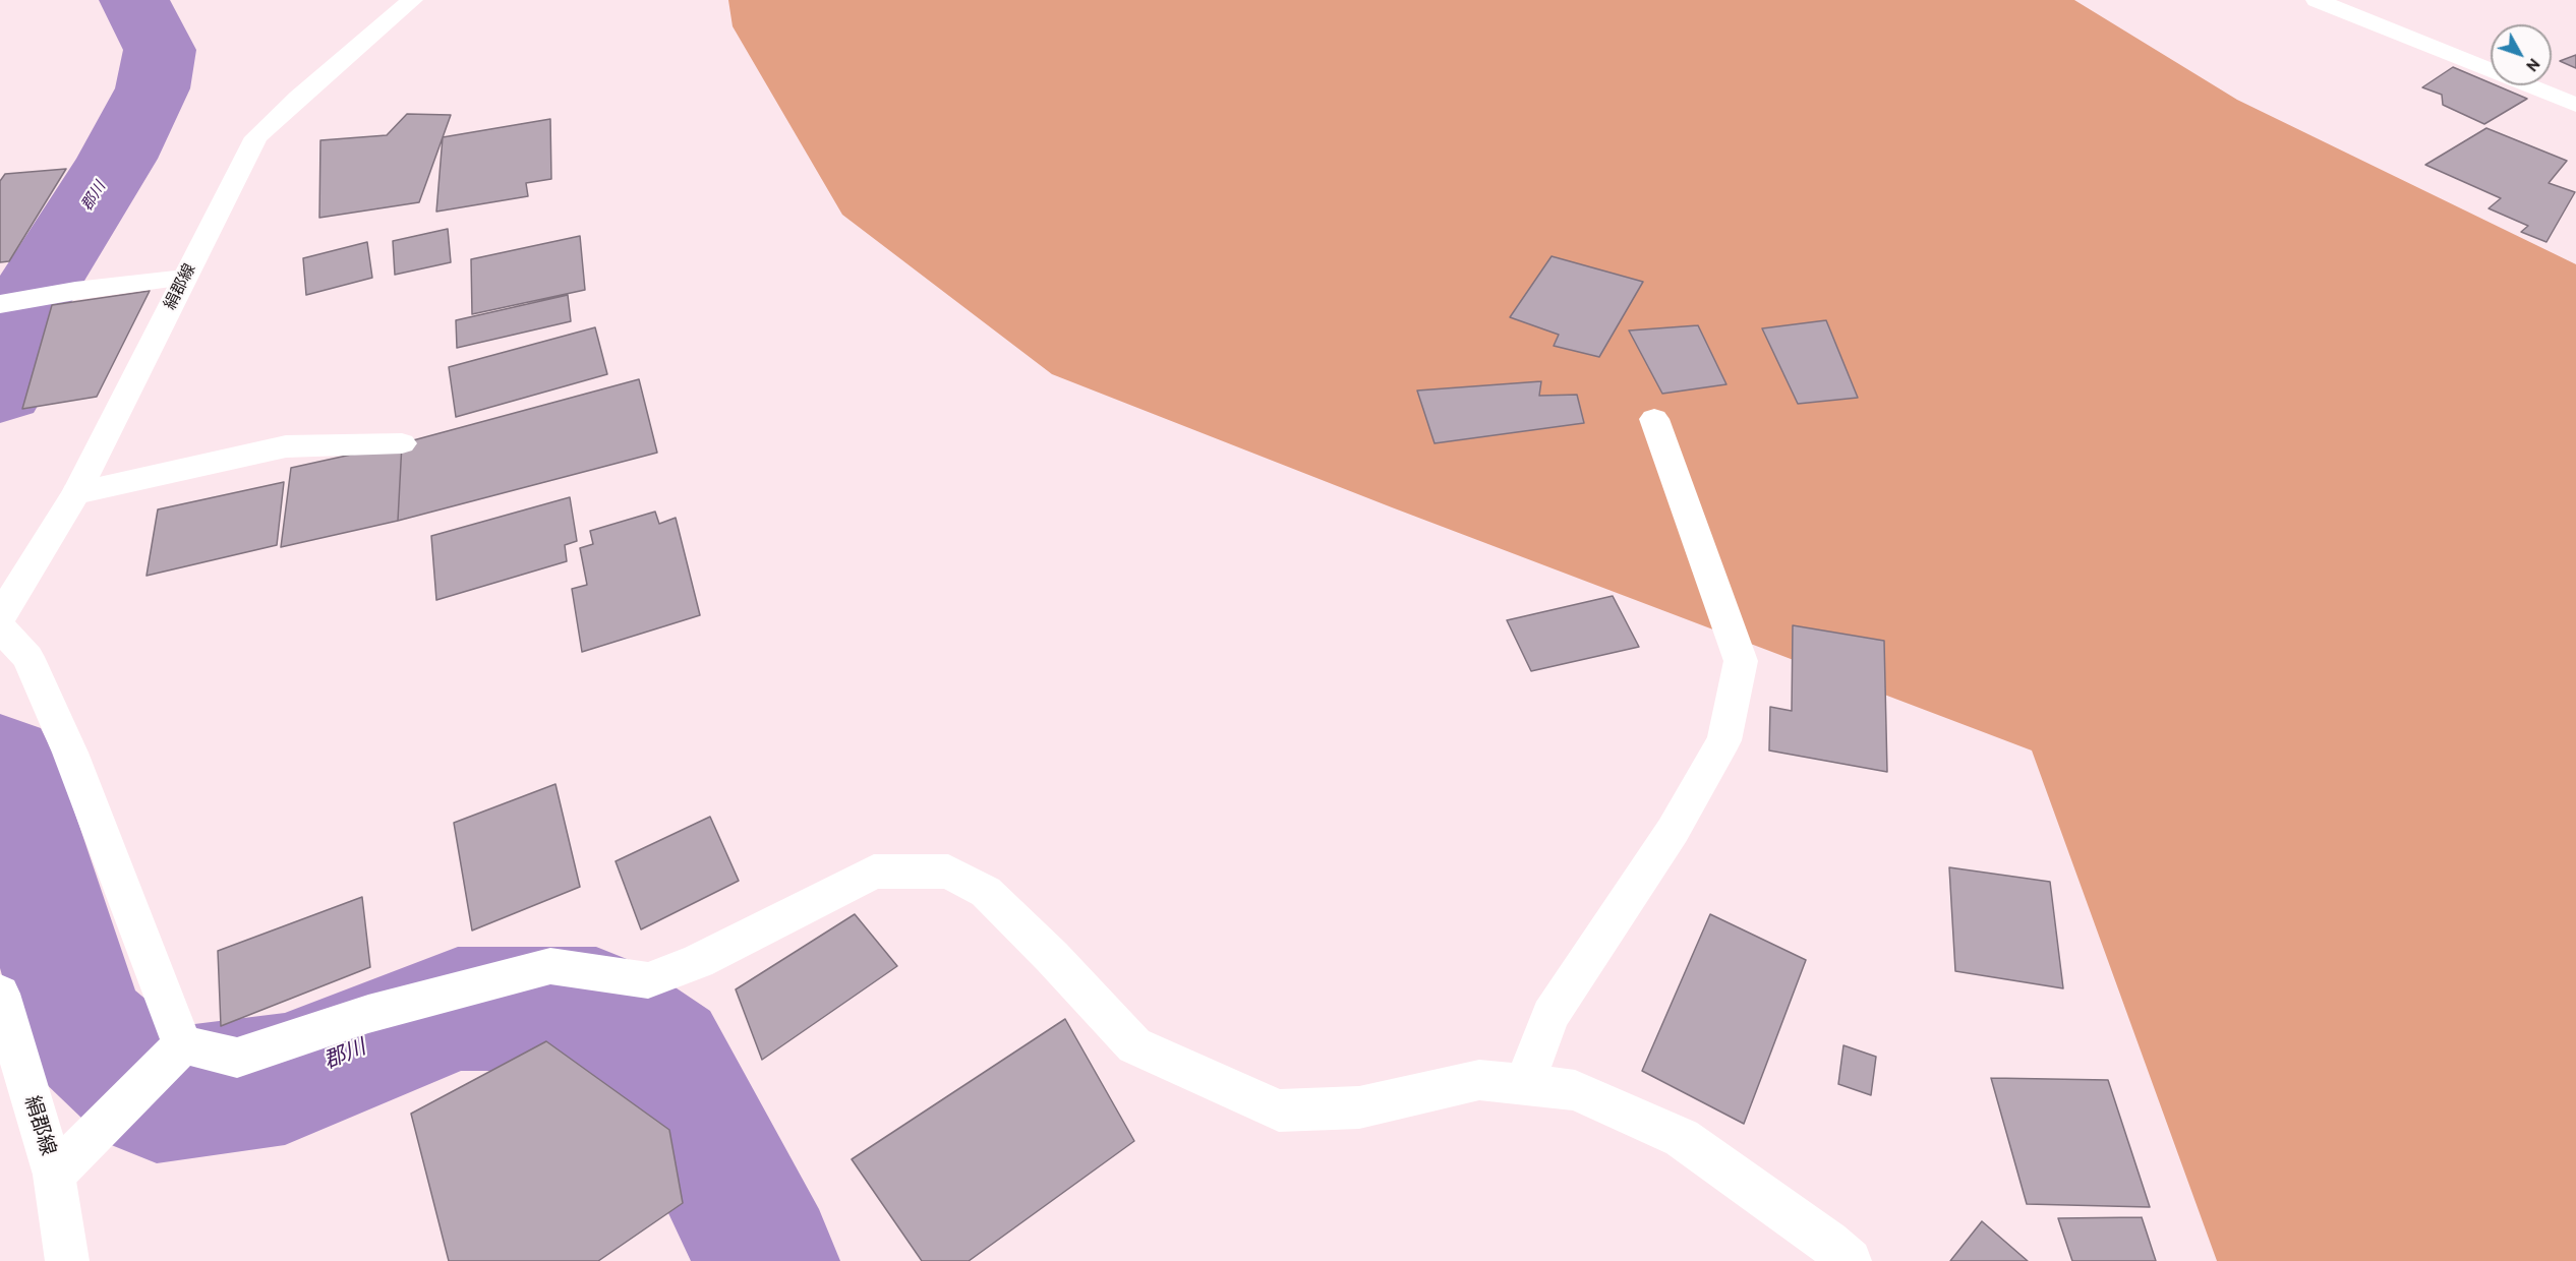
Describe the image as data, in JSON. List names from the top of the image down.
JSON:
{
  "streets": {
    "street": ["絹郡線"]
  },
  "water": ["郡川"],
  "north": "bottom right"
}
